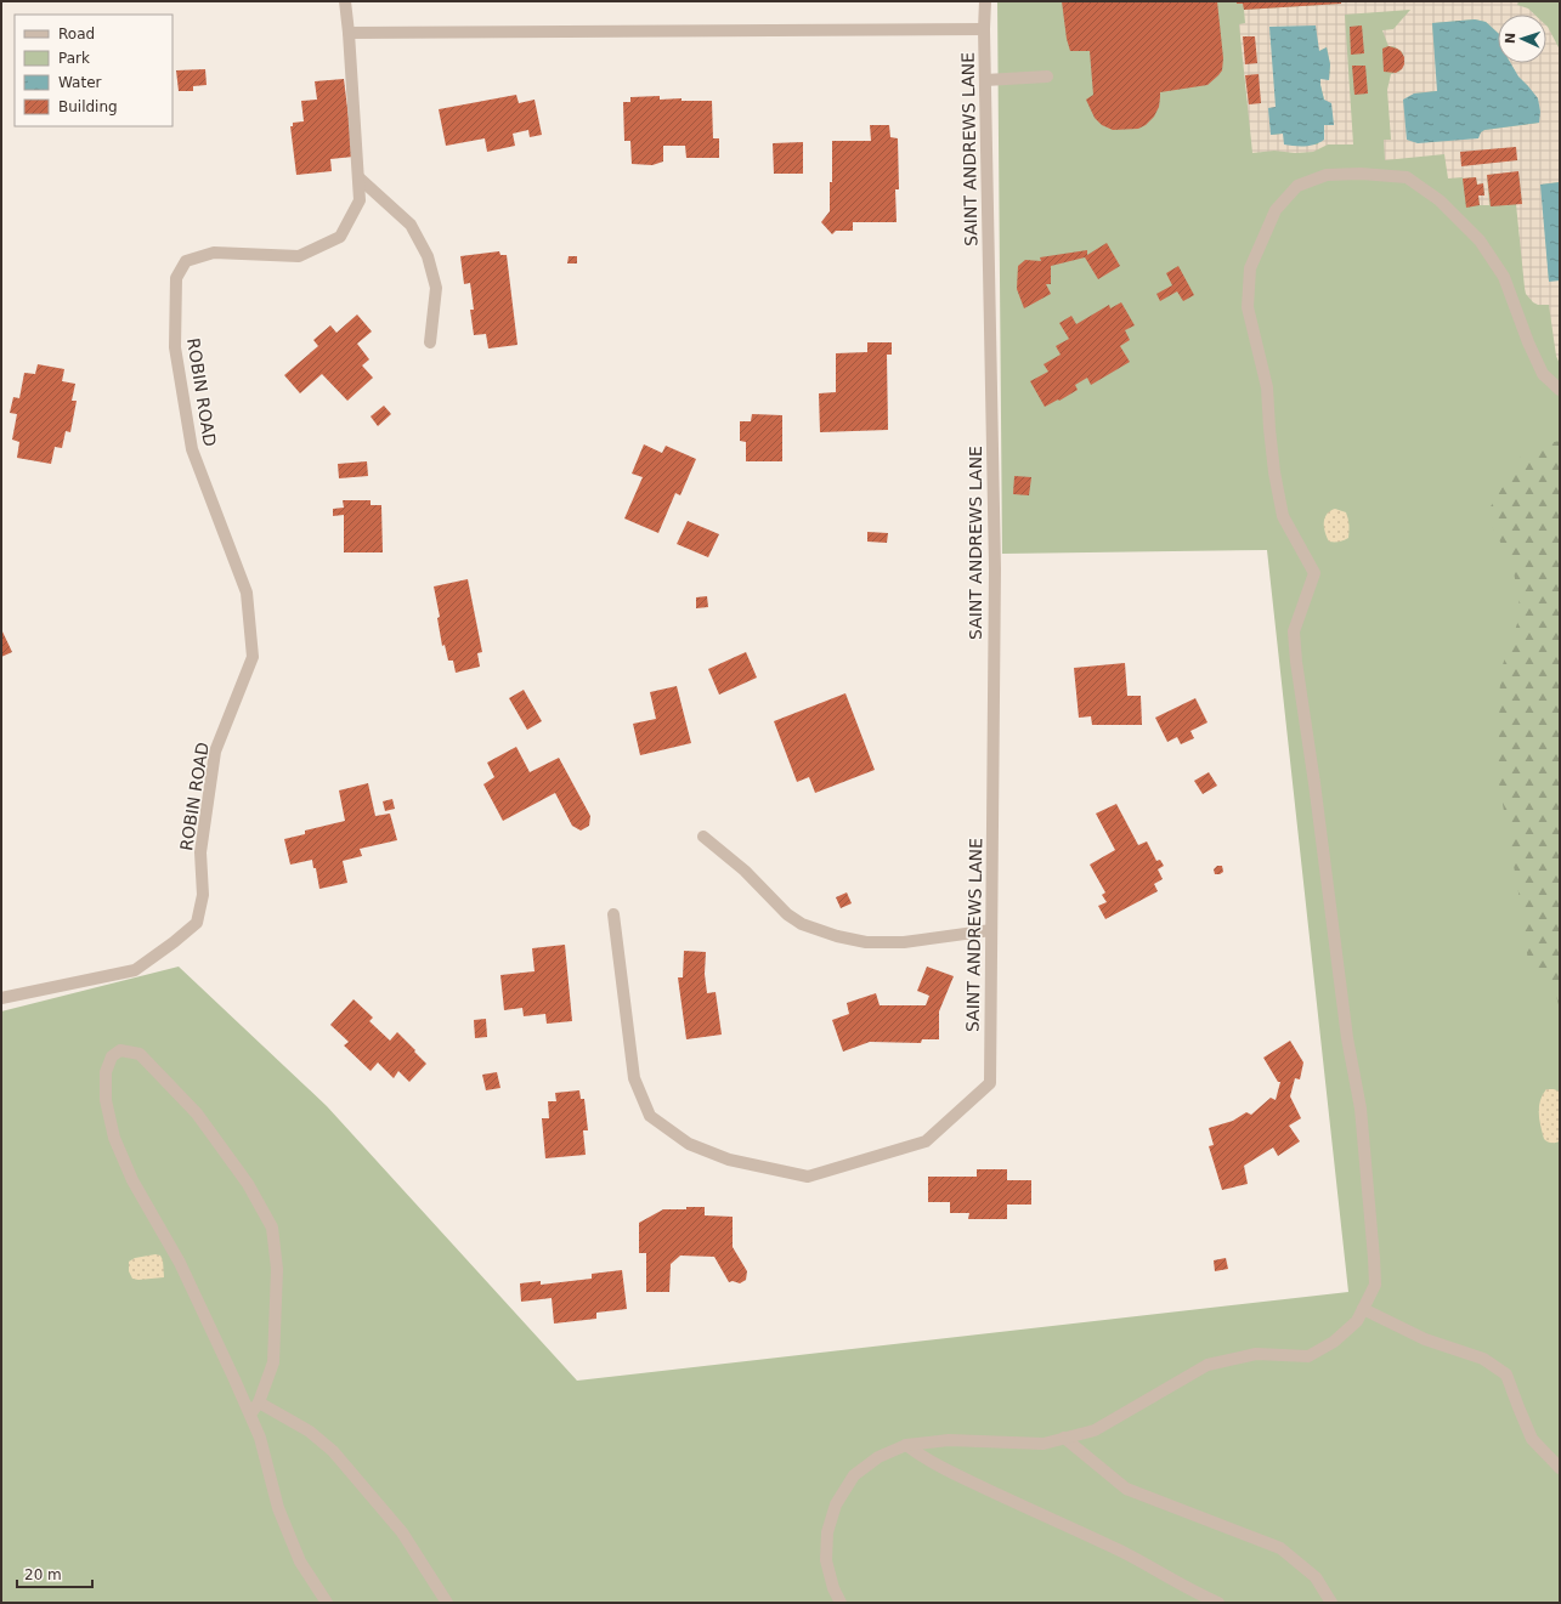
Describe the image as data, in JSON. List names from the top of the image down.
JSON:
{
  "streets": {
    "street": ["SAINT ANDREWS LANE", "ROBIN ROAD"]
  },
  "legend": [
    "Road",
    "Park",
    "Water",
    "Building"
  ],
  "scale_bar": "20 m",
  "north": "left"
}
